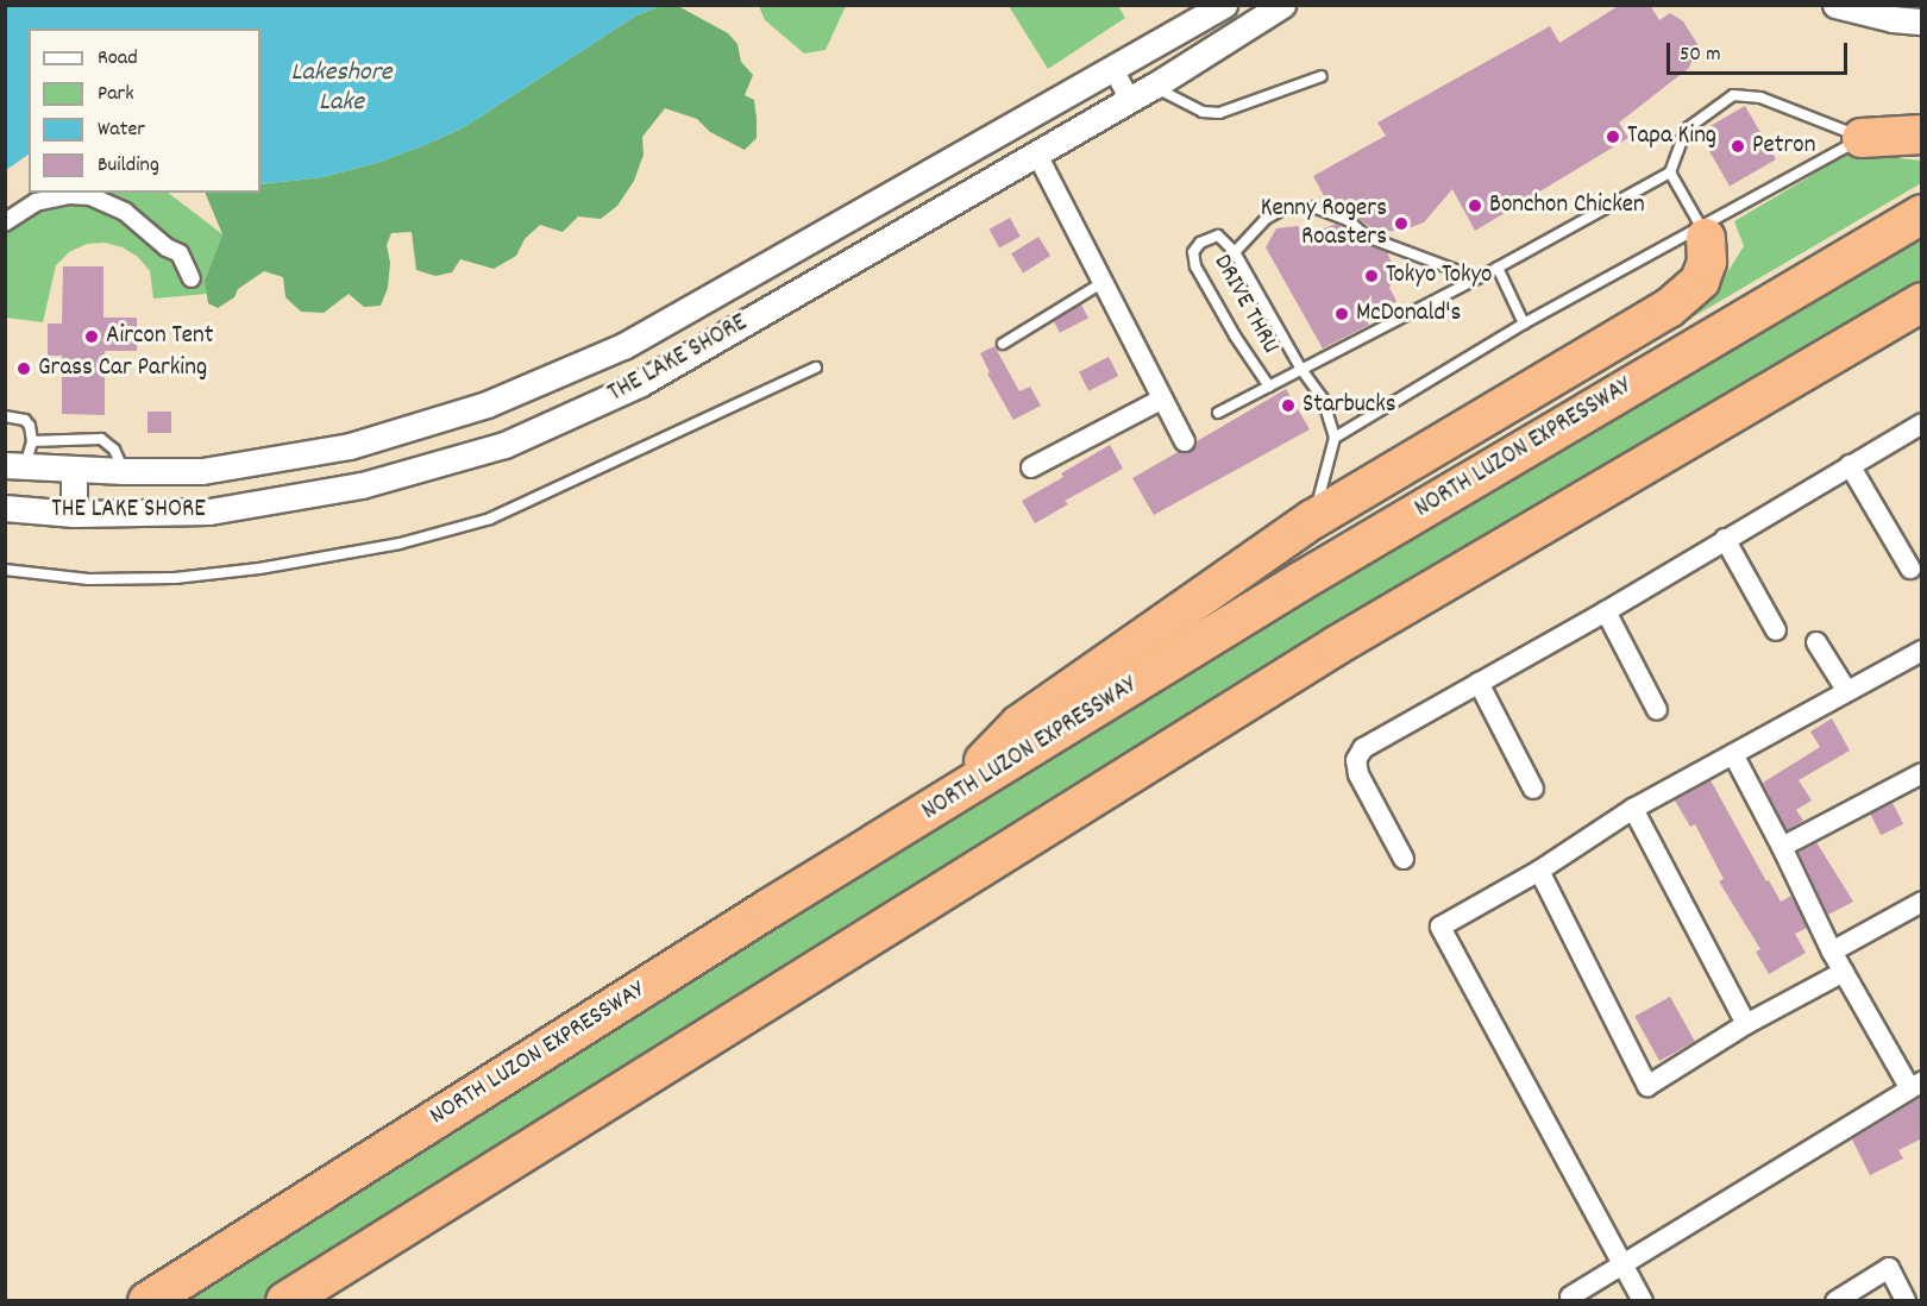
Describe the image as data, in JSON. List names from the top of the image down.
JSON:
{
  "streets": {
    "highway": ["NORTH LUZON EXPRESSWAY"],
    "street": ["THE LAKE SHORE"],
    "lane": ["DRIVE THRU"]
  },
  "water": ["Lakeshore Lake"],
  "places": [
    "Tapa King",
    "Petron",
    "Bonchon Chicken",
    "Kenny Rogers Roasters",
    "Tokyo Tokyo",
    "McDonald's",
    "Aircon Tent",
    "Grass Car Parking",
    "Starbucks"
  ],
  "legend": [
    "Road",
    "Park",
    "Water",
    "Building"
  ],
  "scale_bar": "50 m"
}
